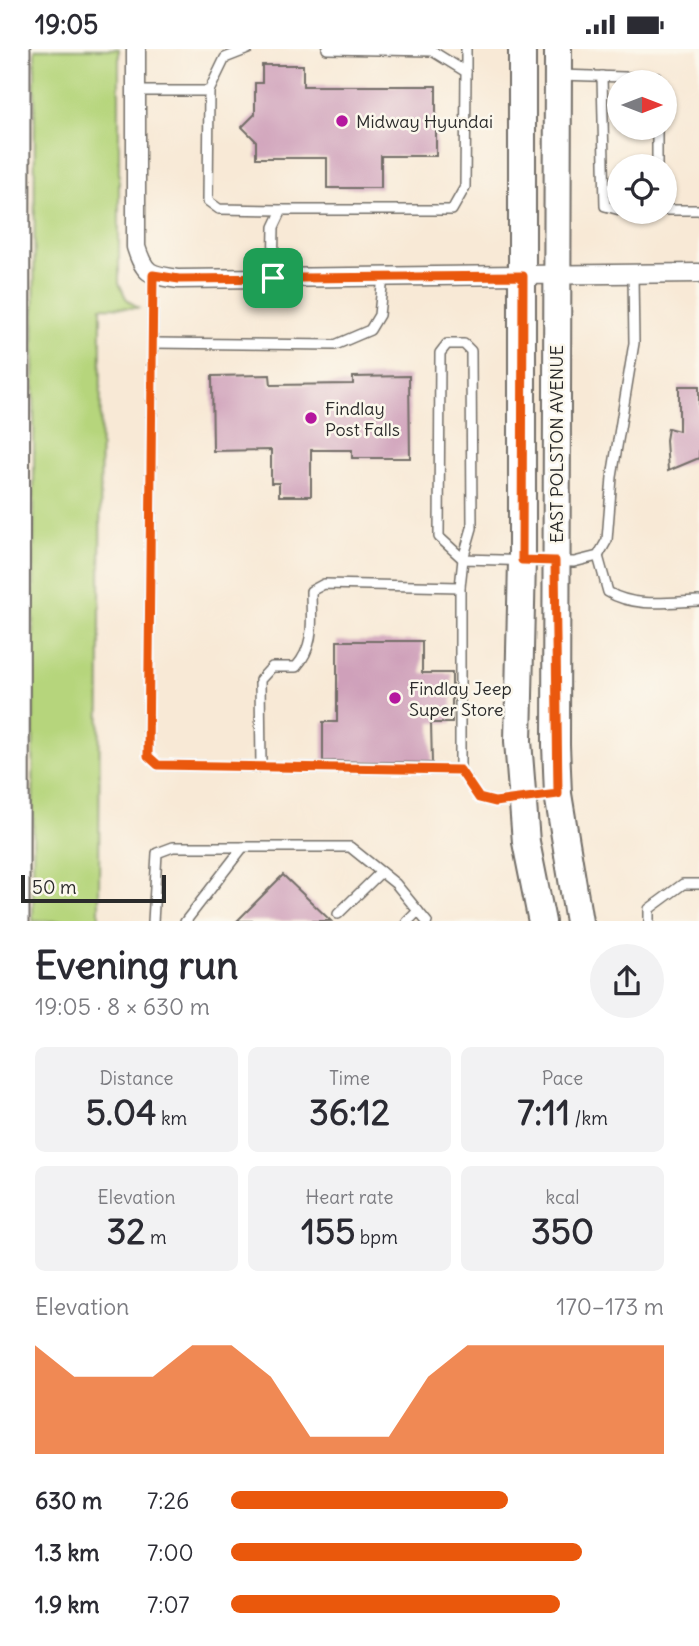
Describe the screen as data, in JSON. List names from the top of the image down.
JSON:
{
  "streets": {
    "street": ["EAST POLSTON AVENUE"]
  },
  "places": ["Midway Hyundai", "Findlay Post Falls", "Findlay Jeep Super Store"],
  "scale_bar": "50 m",
  "north": "right",
  "page": {
    "status": "19:05",
    "scale": "50 m",
    "heading": ["Evening run", "19:05 · 8 × 630 m"],
    "stats": [
      ["Distance", "5.04 km"],
      ["Time", "36:12"],
      ["Pace", "7:11 /km"],
      ["Elevation", "32 m"],
      ["Heart rate", "155 bpm"],
      ["kcal", "350"]
    ],
    "chart": ["Elevation", "170–173 m"],
    "list": [
      {
        "name": "630 m",
        "note": "7:26"
      },
      {
        "name": "1.3 km",
        "note": "7:00"
      },
      {
        "name": "1.9 km",
        "note": "7:07"
      }
    ]
  }
}
